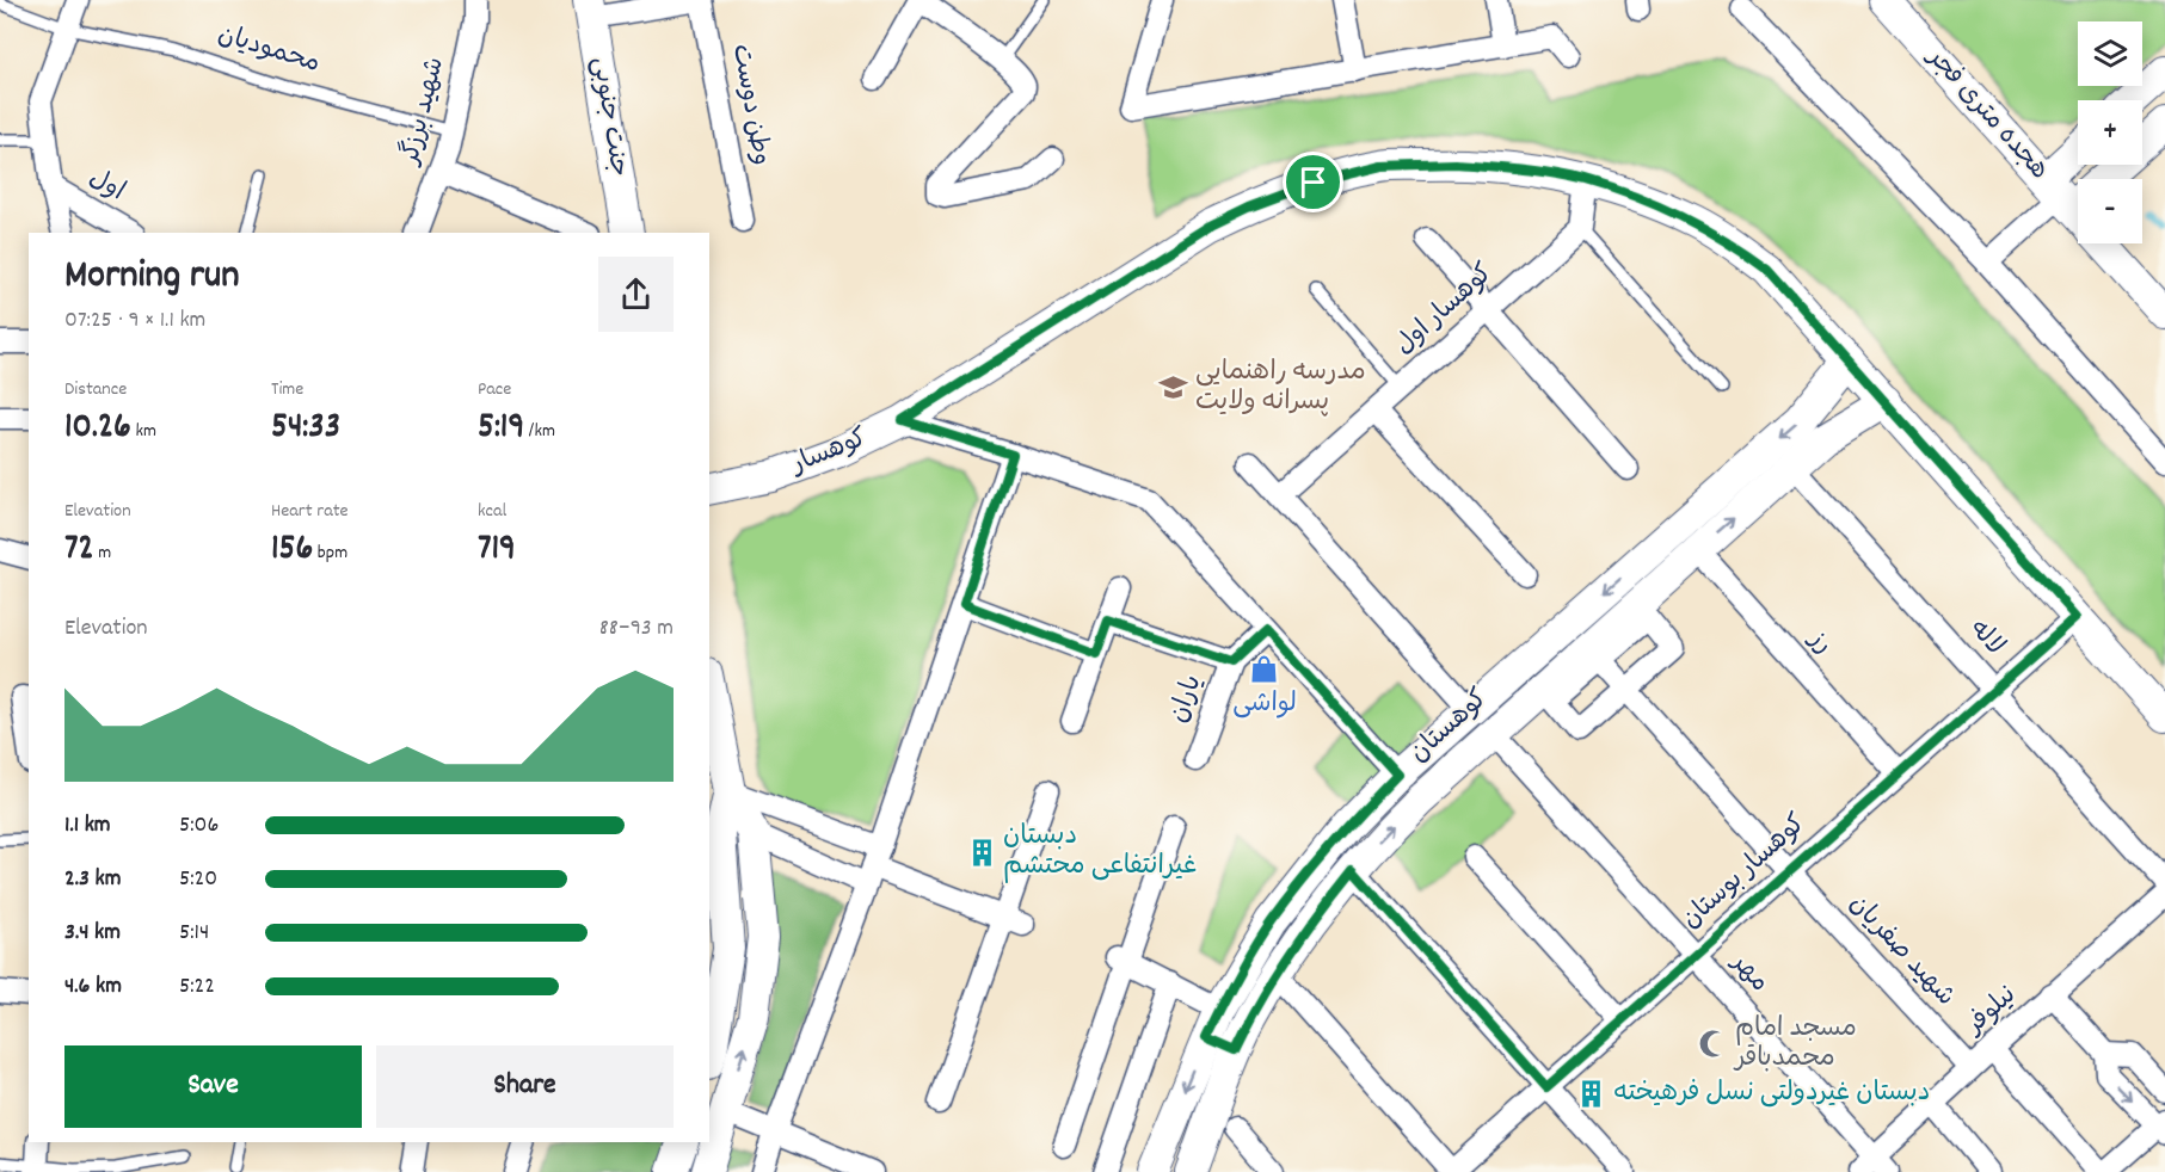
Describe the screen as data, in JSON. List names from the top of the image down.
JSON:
{
  "streets": {
    "main road": [
      "هجده متری فجر",
      "جنت جنوبی",
      "کوهسار",
      "کوهستان"
    ],
    "street": [
      "وطن دوست",
      "شهید برزگر",
      "اول",
      "کوهسار اول",
      "لاله",
      "رز",
      "یاران",
      "کوهسار بوستان",
      "شهید صفریان",
      "مهر",
      "نیلوفر"
    ],
    "lane": ["محمودیان"]
  },
  "crossings": [
    ["محمودیان", "شهید برزگر"],
    ["کوهسار", "کوهستان"],
    ["کوهسار", "کوهسار بوستان"],
    ["لاله", "کوهستان"],
    ["لاله", "کوهسار بوستان"],
    ["رز", "کوهستان"],
    ["رز", "کوهسار بوستان"],
    ["کوهستان", "شهید صفریان"],
    ["کوهستان", "مهر"],
    ["کوهسار بوستان", "شهید صفریان"],
    ["کوهسار بوستان", "مهر"],
    ["شهید صفریان", "نیلوفر"],
    ["مهر", "نیلوفر"]
  ],
  "places": {
    "school or university": ["مدرسه راهنمایی پسرانه ولایت"],
    "shop": ["لواشی"],
    "building": ["دبستان غیرانتفاعی محتشم", "دبستان غیردولتی نسل فرهیخته"],
    "mosque": ["مسجد امام محمدباقر"]
  },
  "page": {
    "map_buttons": ["+", "−"],
    "heading": ["Morning run", "07:25 · 9 × 1.1 km"],
    "stats": [
      ["Distance", "10.26 km"],
      ["Time", "54:33"],
      ["Pace", "5:19 /km"],
      ["Elevation", "72 m"],
      ["Heart rate", "156 bpm"],
      ["kcal", "719"]
    ],
    "chart": ["Elevation", "88–93 m"],
    "list": [
      {
        "name": "1.1 km",
        "note": "5:06"
      },
      {
        "name": "2.3 km",
        "note": "5:20"
      },
      {
        "name": "3.4 km",
        "note": "5:14"
      },
      {
        "name": "4.6 km",
        "note": "5:22"
      }
    ],
    "buttons": ["Save", "Share"]
  }
}
